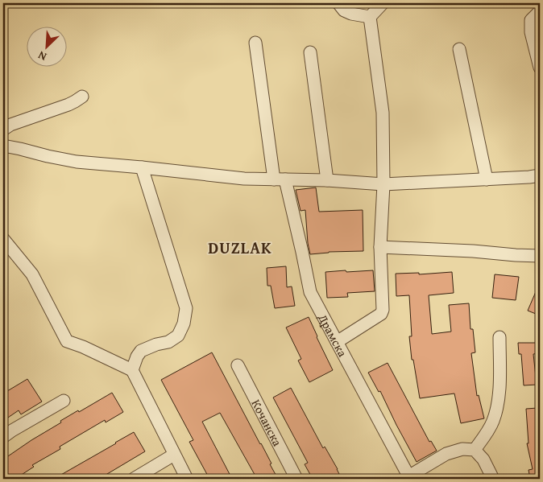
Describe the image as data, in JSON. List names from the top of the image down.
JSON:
{
  "streets": {
    "street": ["Драмска", "Кочанска"]
  },
  "districts": ["DUZLAK"],
  "north": "bottom left"
}
